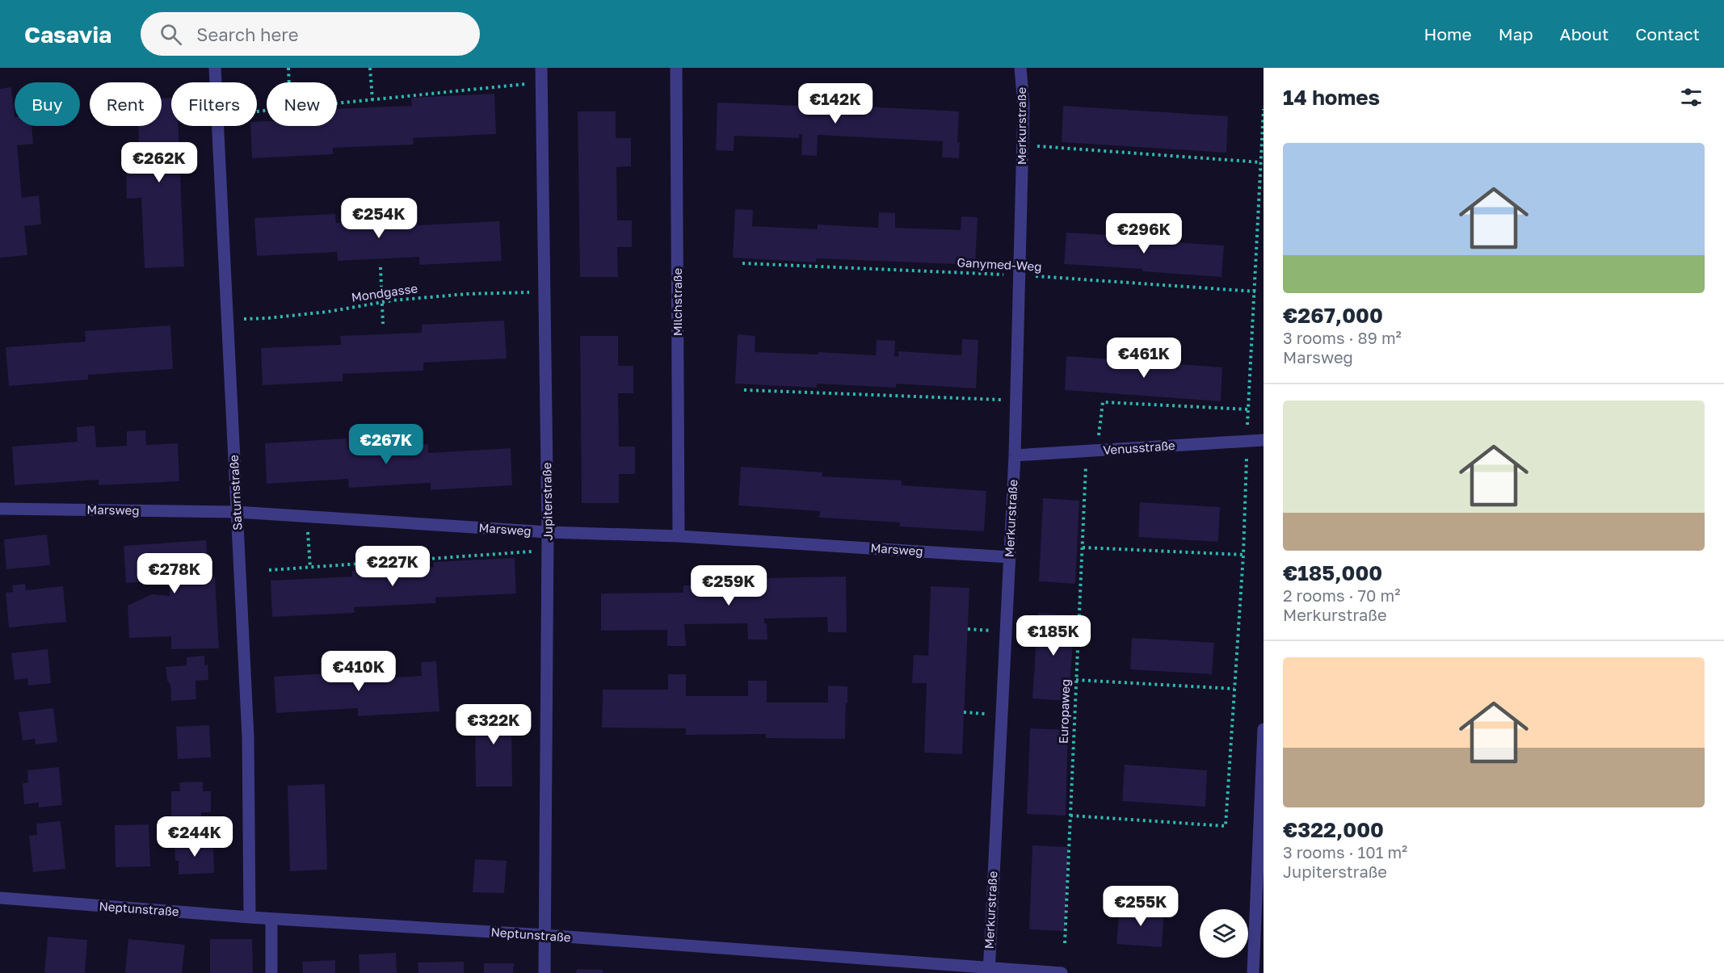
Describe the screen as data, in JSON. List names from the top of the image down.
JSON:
{
  "streets": {
    "street": [
      "Merkurstraße",
      "Milchstraße",
      "Venusstraße",
      "Saturnstraße",
      "Jupiterstraße",
      "Marsweg",
      "Neptunstraße"
    ],
    "path": ["Ganymed-Weg", "Mondgasse", "Europaweg"]
  },
  "crossings": [
    ["Merkurstraße", "Ganymed-Weg"],
    ["Merkurstraße", "Venusstraße"],
    ["Merkurstraße", "Marsweg"],
    ["Merkurstraße", "Neptunstraße"],
    ["Mondgasse", "Saturnstraße"],
    ["Mondgasse", "Jupiterstraße"],
    ["Milchstraße", "Marsweg"],
    ["Venusstraße", "Europaweg"],
    ["Saturnstraße", "Marsweg"],
    ["Saturnstraße", "Neptunstraße"],
    ["Jupiterstraße", "Marsweg"],
    ["Jupiterstraße", "Neptunstraße"]
  ],
  "page": {
    "header": "Casavia",
    "search": "Search here",
    "nav": [
      "Home",
      "Map",
      "About",
      "Contact"
    ],
    "heading": "14 homes",
    "chip": [
      "Buy",
      "Rent",
      "Filters",
      "New"
    ],
    "price": [
      "€142K",
      "€262K",
      "€254K",
      "€296K",
      "€461K",
      "€267K",
      "€227K",
      "€278K",
      "€259K",
      "€185K",
      "€410K",
      "€322K",
      "€244K",
      "€255K"
    ],
    "list": [
      {
        "name": "€267,000",
        "note": "3 rooms · 89 m² · Marsweg"
      },
      {
        "name": "€185,000",
        "note": "2 rooms · 70 m² · Merkurstraße"
      },
      {
        "name": "€322,000",
        "note": "3 rooms · 101 m² · Jupiterstraße"
      }
    ]
  }
}
